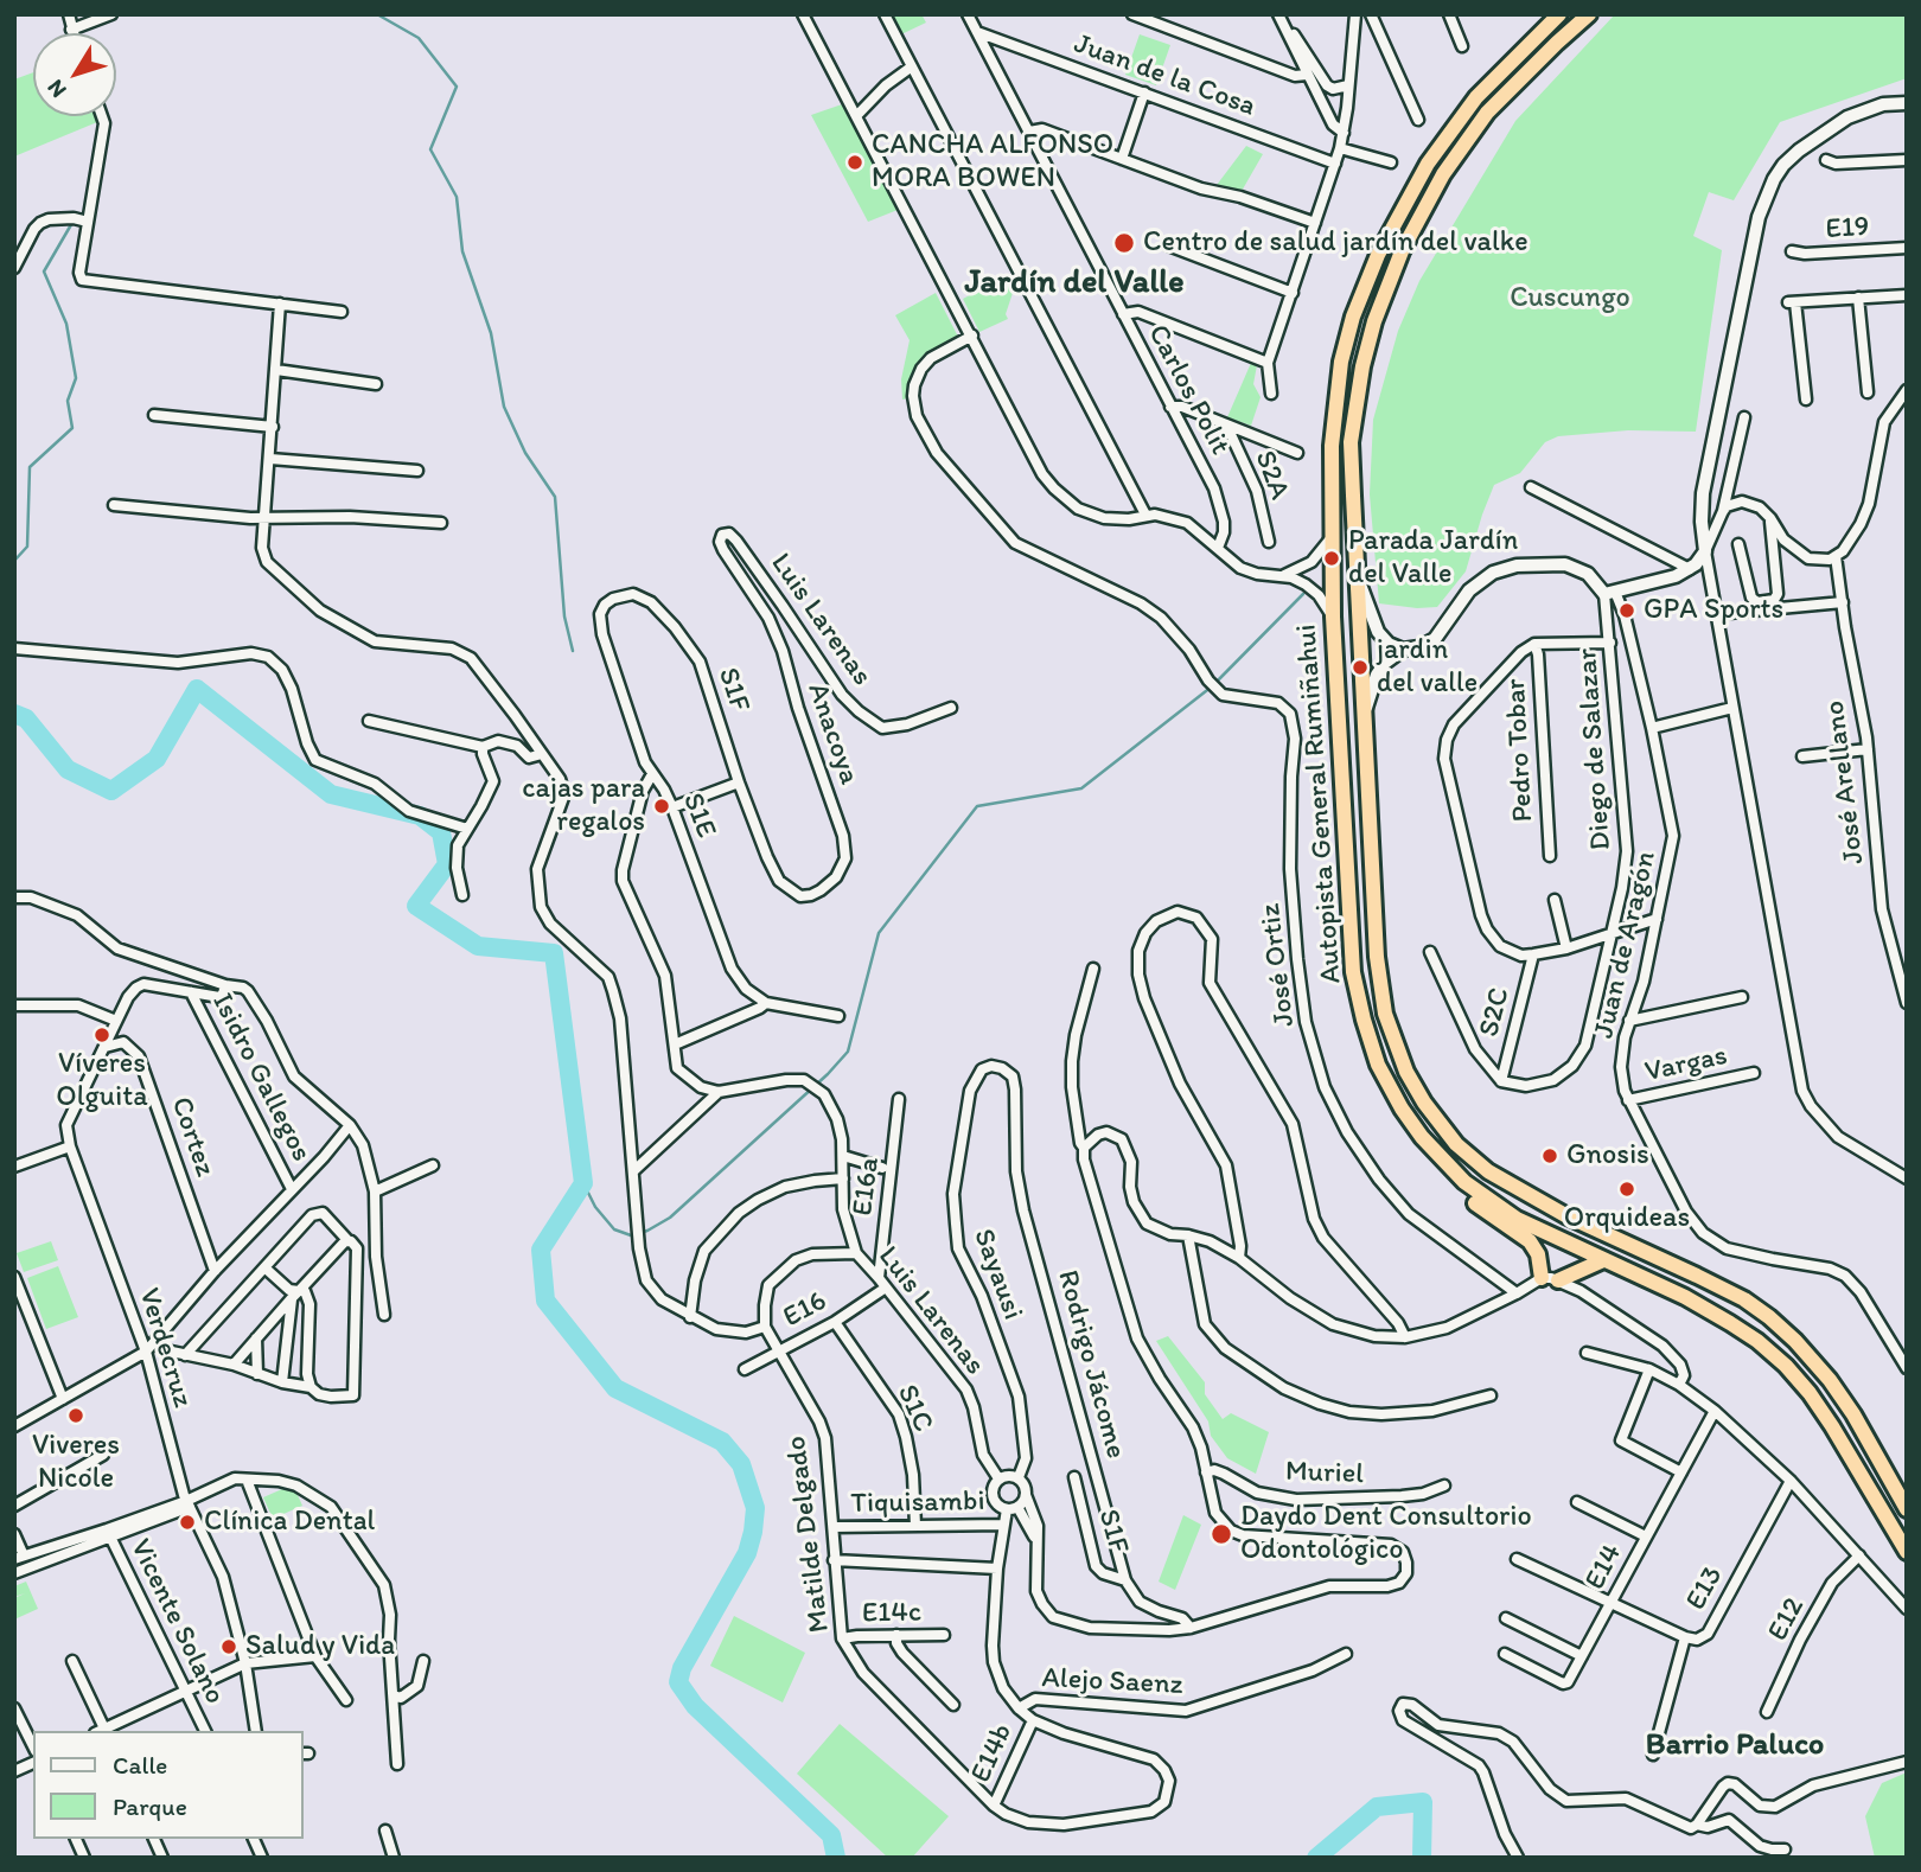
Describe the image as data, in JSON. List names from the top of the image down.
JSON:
{
  "streets": {
    "highway": ["Autopista General Rumiñahui"],
    "street": [
      "Juan de la Cosa",
      "E19",
      "Carlos Polit",
      "S2A",
      "Luis Larenas",
      "S1F",
      "Anacoya",
      "Diego de Salazar",
      "Pedro Tobar",
      "José Arellano",
      "S1E",
      "Juan de Aragón",
      "José Ortiz",
      "S2C",
      "Vargas",
      "Isidro Gallegos",
      "Cortez",
      "E16a",
      "Sayausi",
      "E16",
      "Verdecruz",
      "Rodrigo Jácome",
      "S1C",
      "Muriel",
      "Tiquisambi",
      "Matilde Delgado",
      "E14",
      "E13",
      "E14c",
      "E12",
      "Vicente Solano",
      "Alejo Saenz",
      "E14b"
    ]
  },
  "crossings": [
    ["Juan de la Cosa", "Carlos Polit"],
    ["Luis Larenas", "Anacoya"],
    ["Luis Larenas", "E16a"],
    ["Luis Larenas", "Sayausi"],
    ["Luis Larenas", "E16"],
    ["S1F", "Anacoya"],
    ["S1F", "S1E"],
    ["S1F", "Rodrigo Jácome"],
    ["Diego de Salazar", "Juan de Aragón"],
    ["Diego de Salazar", "S2C"],
    ["Juan de Aragón", "Vargas"],
    ["Sayausi", "Rodrigo Jácome"],
    ["E16", "S1C"],
    ["E16", "Matilde Delgado"],
    ["S1C", "Tiquisambi"],
    ["Tiquisambi", "Matilde Delgado"],
    ["Matilde Delgado", "E14c"],
    ["Matilde Delgado", "Alejo Saenz"],
    ["Matilde Delgado", "E14b"]
  ],
  "districts": ["Jardín del Valle", "Barrio Paluco"],
  "parks": ["Cuscungo"],
  "places": [
    "CANCHA ALFONSO MORA BOWEN",
    "Centro de salud jardín del valke",
    "Parada Jardín del Valle",
    "GPA Sports",
    "jardin del valle",
    "cajas para regalos",
    "Víveres Olguita",
    "Gnosis",
    "Orquideas",
    "Viveres Nicole",
    "Clínica Dental",
    "Daydo Dent Consultorio Odontológico",
    "Salud y Vida"
  ],
  "legend": ["Calle", "Parque"],
  "north": "bottom left"
}
